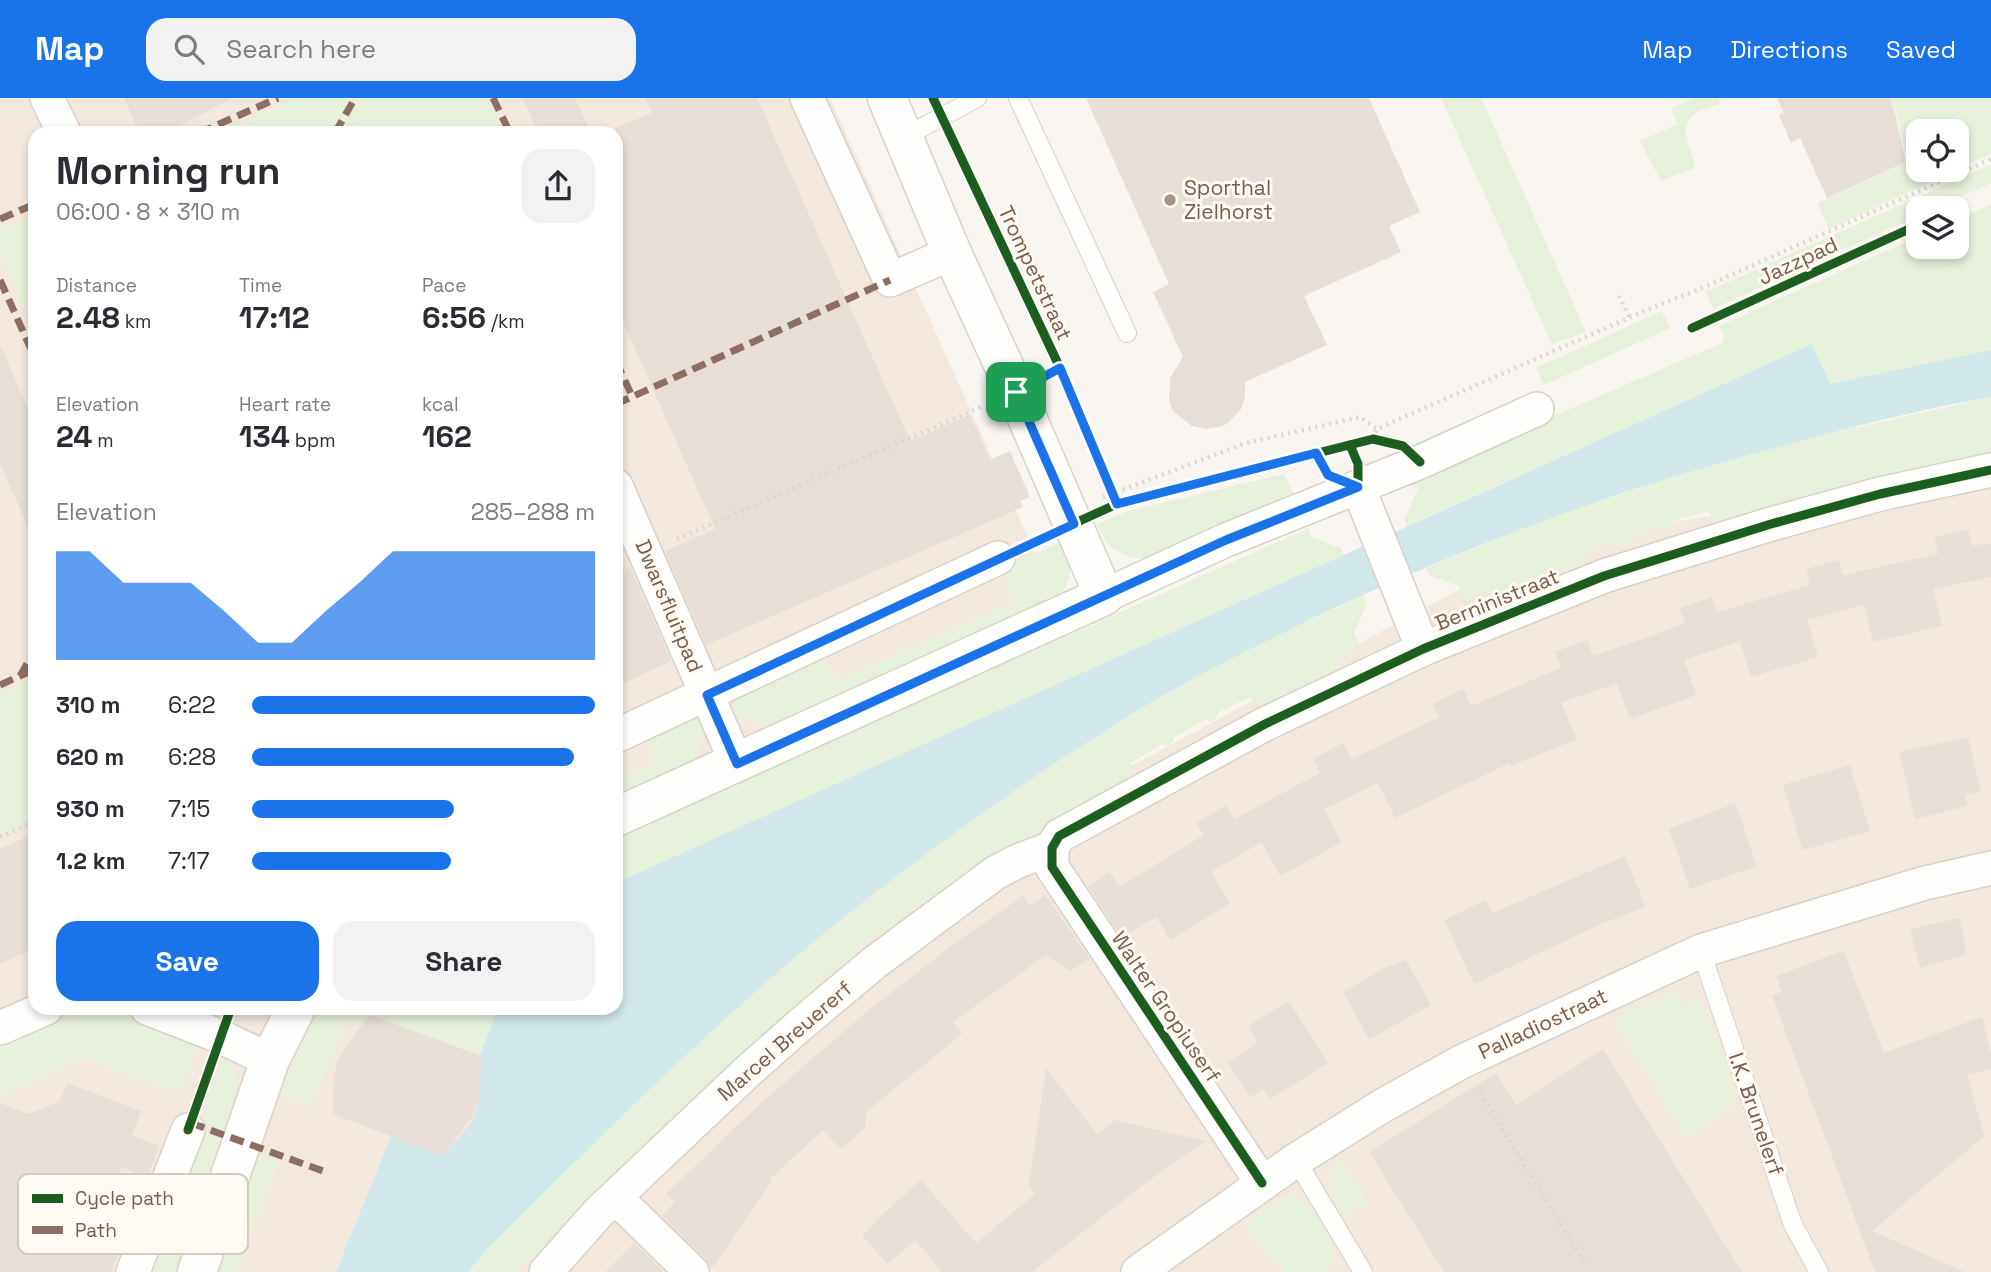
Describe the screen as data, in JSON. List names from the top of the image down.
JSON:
{
  "streets": {
    "street": [
      "Berninistraat",
      "Dwarsfluitpad",
      "Walter Gropiuserf",
      "Palladiostraat",
      "Marcel Breuererf"
    ],
    "lane": ["I.K. Brunelerf"],
    "cycle path": ["Jazzpad", "Trompetstraat"]
  },
  "crossings": [
    ["Berninistraat", "Walter Gropiuserf"],
    ["Berninistraat", "Marcel Breuererf"],
    ["Walter Gropiuserf", "Palladiostraat"],
    ["Walter Gropiuserf", "Marcel Breuererf"],
    ["Palladiostraat", "I.K. Brunelerf"]
  ],
  "places": ["Sporthal Zielhorst"],
  "legend": ["Cycle path", "Path"],
  "page": {
    "header": "Map",
    "search": "Search here",
    "nav": ["Map", "Directions", "Saved"],
    "heading": ["Morning run", "06:00 · 8 × 310 m"],
    "stats": [
      ["Distance", "2.48 km"],
      ["Time", "17:12"],
      ["Pace", "6:56 /km"],
      ["Elevation", "24 m"],
      ["Heart rate", "134 bpm"],
      ["kcal", "162"]
    ],
    "chart": ["Elevation", "285–288 m"],
    "list": [
      {
        "name": "310 m",
        "note": "6:22"
      },
      {
        "name": "620 m",
        "note": "6:28"
      },
      {
        "name": "930 m",
        "note": "7:15"
      },
      {
        "name": "1.2 km",
        "note": "7:17"
      }
    ],
    "buttons": ["Save", "Share"]
  }
}
